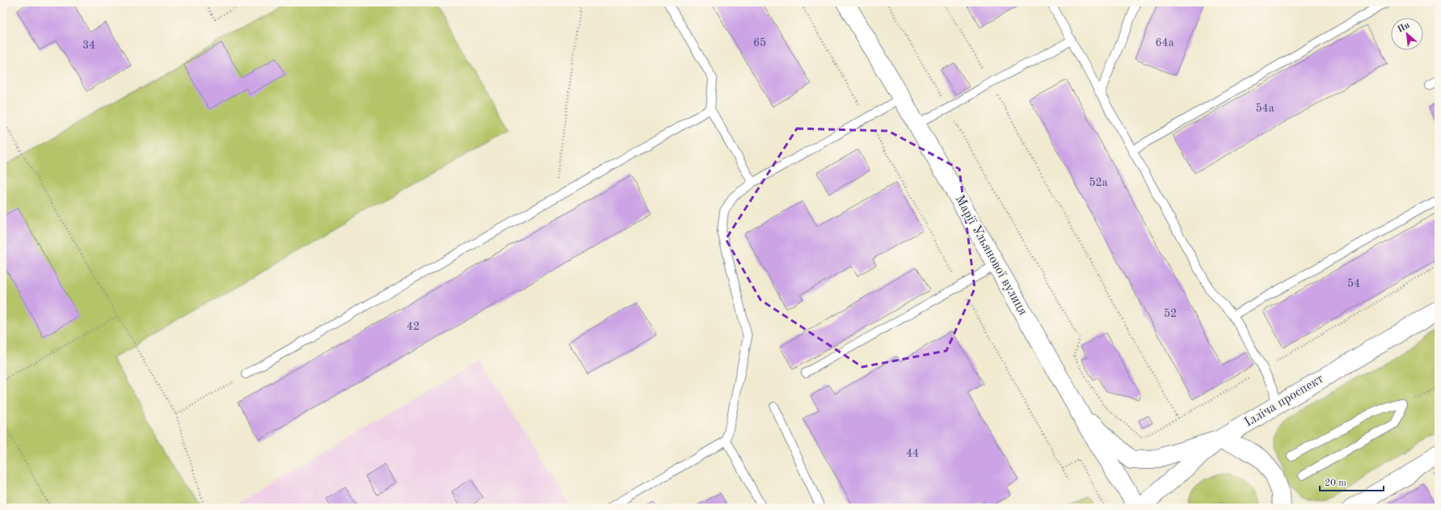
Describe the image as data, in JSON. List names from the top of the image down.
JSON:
{
  "streets": {
    "street": ["Марії Ульянової вулиця", "Ілліча проспект"]
  },
  "crossings": [
    ["Марії Ульянової вулиця", "Ілліча проспект"]
  ],
  "house_numbers": [
    "65",
    "64а",
    "34",
    "54а",
    "52а",
    "54",
    "52",
    "42",
    "44"
  ],
  "scale_bar": "20 m",
  "north": "top left"
}
